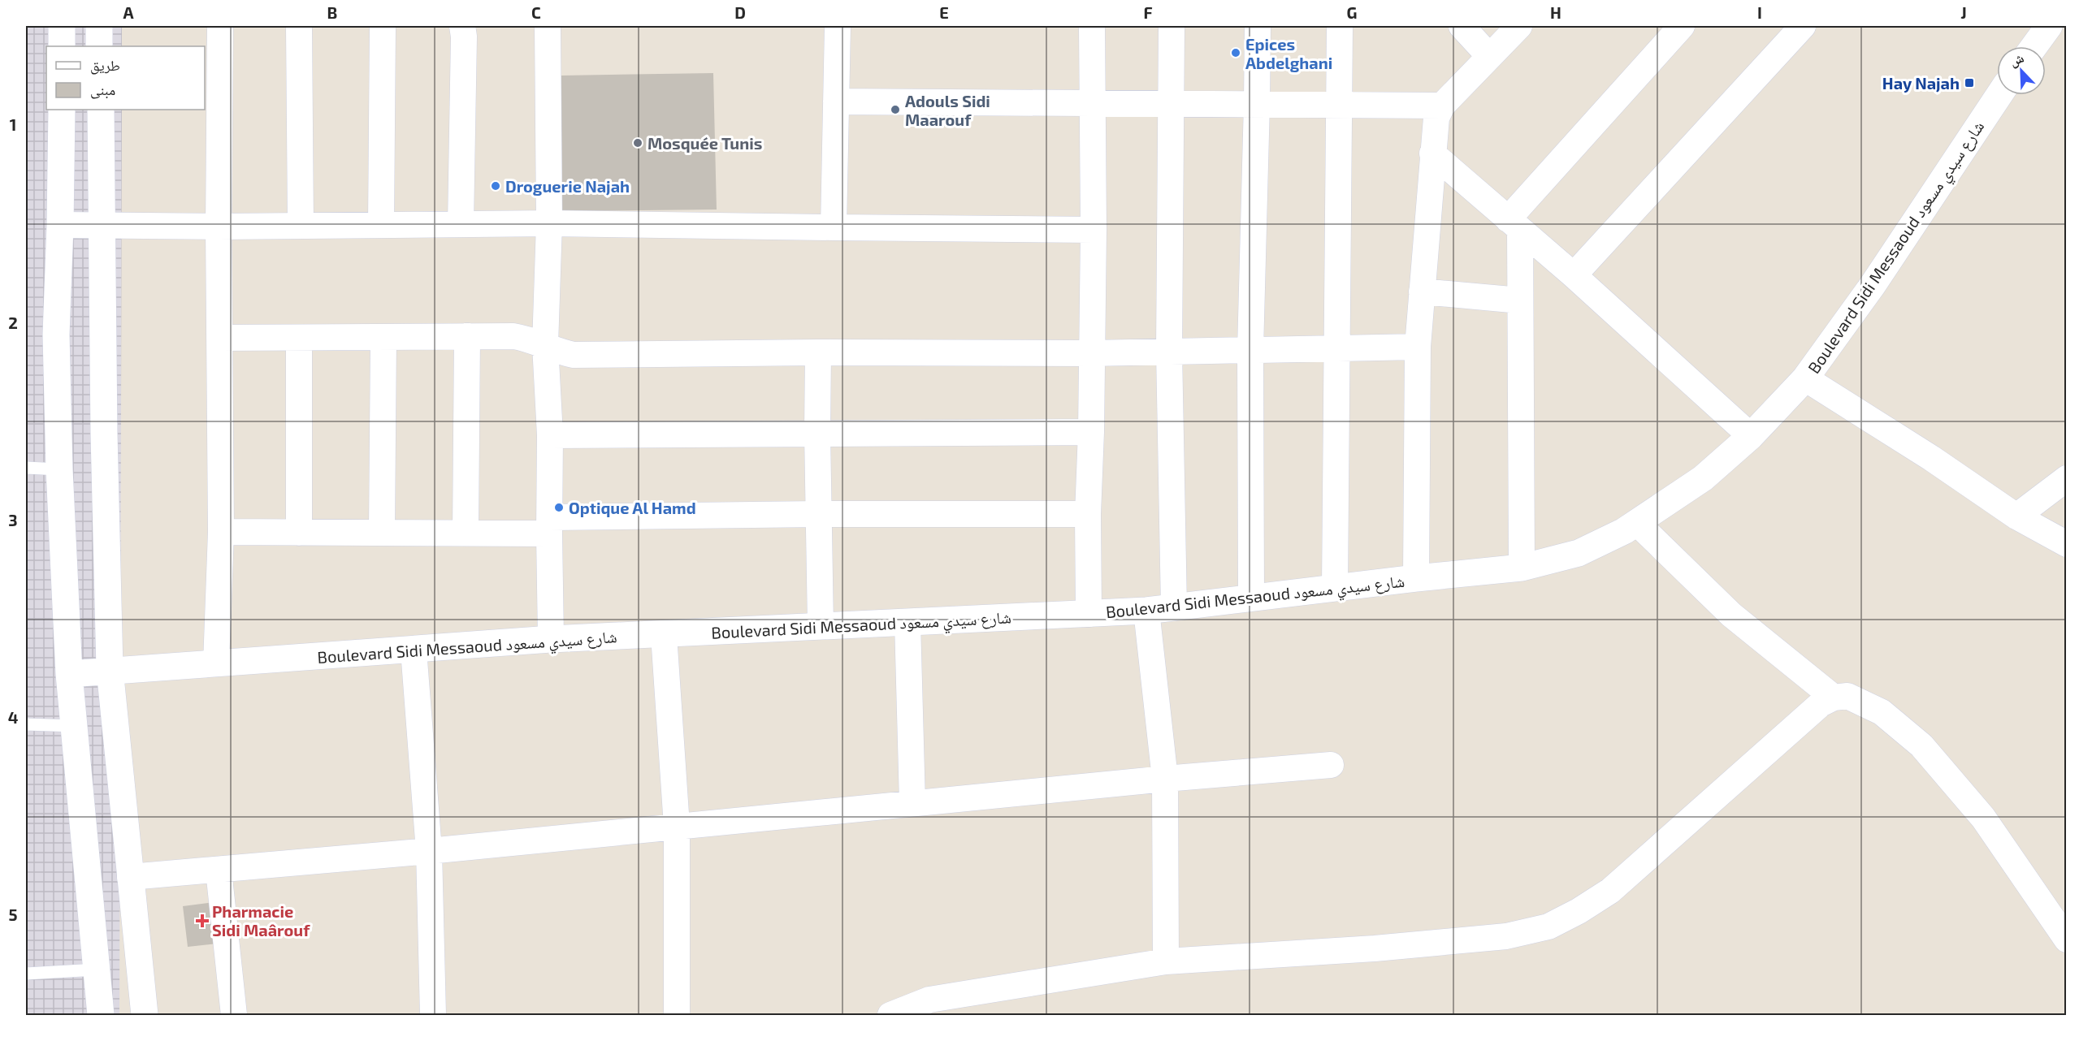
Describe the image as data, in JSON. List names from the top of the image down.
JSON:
{
  "streets": {
    "street": ["Boulevard Sidi Messaoud شارع سيدي مسعود"]
  },
  "places": {
    "other": [
      "Epices Abdelghani",
      "Adouls Sidi Maarouf",
      "Mosquée Tunis",
      "Droguerie Najah",
      "Optique Al Hamd"
    ],
    "transit": ["Hay Najah"],
    "health": ["Pharmacie Sidi Maârouf"]
  },
  "legend": ["طريق", "مبنى"],
  "north": "top left",
  "grid": {
    "columns": [
      "A",
      "B",
      "C",
      "D",
      "E",
      "F",
      "G",
      "H",
      "I",
      "J"
    ],
    "rows": [
      "1",
      "2",
      "3",
      "4",
      "5"
    ]
  }
}
